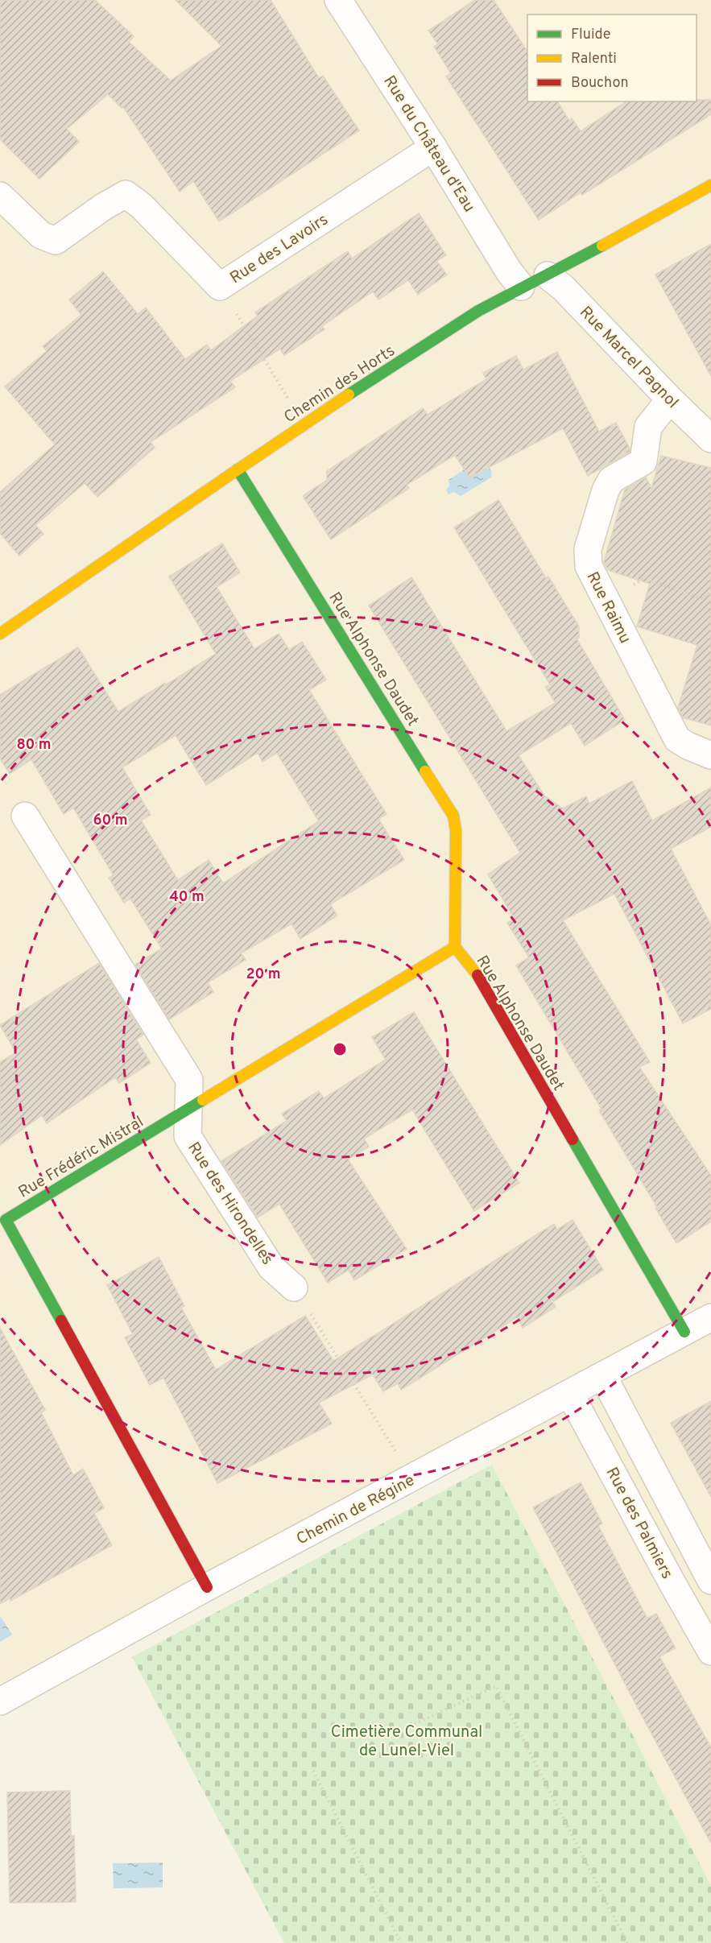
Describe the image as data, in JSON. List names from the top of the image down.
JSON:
{
  "streets": {
    "street": [
      "Rue du Château d'Eau",
      "Rue des Lavoirs",
      "Rue Marcel Pagnol",
      "Chemin des Horts",
      "Rue Raimu",
      "Rue Alphonse Daudet",
      "Rue Frédéric Mistral",
      "Rue des Hirondelles",
      "Chemin de Régine",
      "Rue des Palmiers"
    ]
  },
  "crossings": [
    ["Rue du Château d'Eau", "Rue des Lavoirs"],
    ["Rue du Château d'Eau", "Chemin des Horts"],
    ["Rue Marcel Pagnol", "Chemin des Horts"],
    ["Rue Marcel Pagnol", "Rue Raimu"],
    ["Chemin des Horts", "Rue Alphonse Daudet"],
    ["Rue Alphonse Daudet", "Rue Frédéric Mistral"],
    ["Rue Alphonse Daudet", "Chemin de Régine"],
    ["Rue Frédéric Mistral", "Rue des Hirondelles"],
    ["Rue Frédéric Mistral", "Chemin de Régine"],
    ["Chemin de Régine", "Rue des Palmiers"]
  ],
  "parks": ["Cimetière Communal de Lunel-Viel"],
  "legend": ["Fluide", "Ralenti", "Bouchon"],
  "rings": [
    "80 m",
    "60 m",
    "40 m",
    "20 m"
  ]
}
